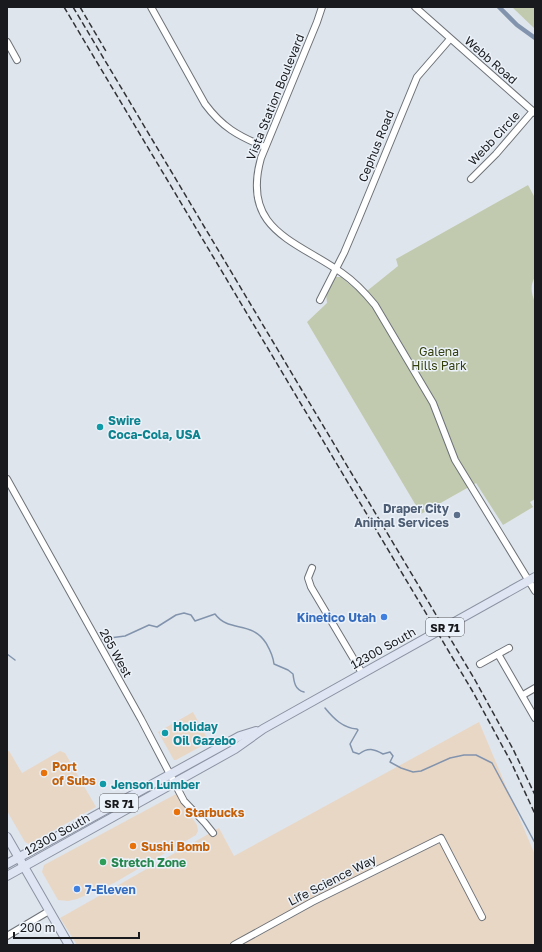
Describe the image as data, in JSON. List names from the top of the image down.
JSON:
{
  "streets": {
    "main road": ["SR 71", "12300 South"],
    "street": [
      "Webb Road",
      "Vista Station Boulevard",
      "Webb Circle",
      "Cephus Road",
      "265 West",
      "Life Science Way"
    ]
  },
  "crossings": [
    ["Webb Road", "Webb Circle"],
    ["Webb Road", "Cephus Road"],
    ["Vista Station Boulevard", "Cephus Road"],
    ["Vista Station Boulevard", "12300 South"],
    ["12300 South", "265 West"]
  ],
  "parks": ["Galena Hills Park"],
  "places": [
    "Swire Coca-Cola, USA",
    "Draper City Animal Services",
    "Kinetico Utah",
    "Holiday Oil Gazebo",
    "Port of Subs",
    "Jenson Lumber",
    "Starbucks",
    "Sushi Bomb",
    "Stretch Zone",
    "7-Eleven"
  ],
  "scale_bar": "200 m"
}
